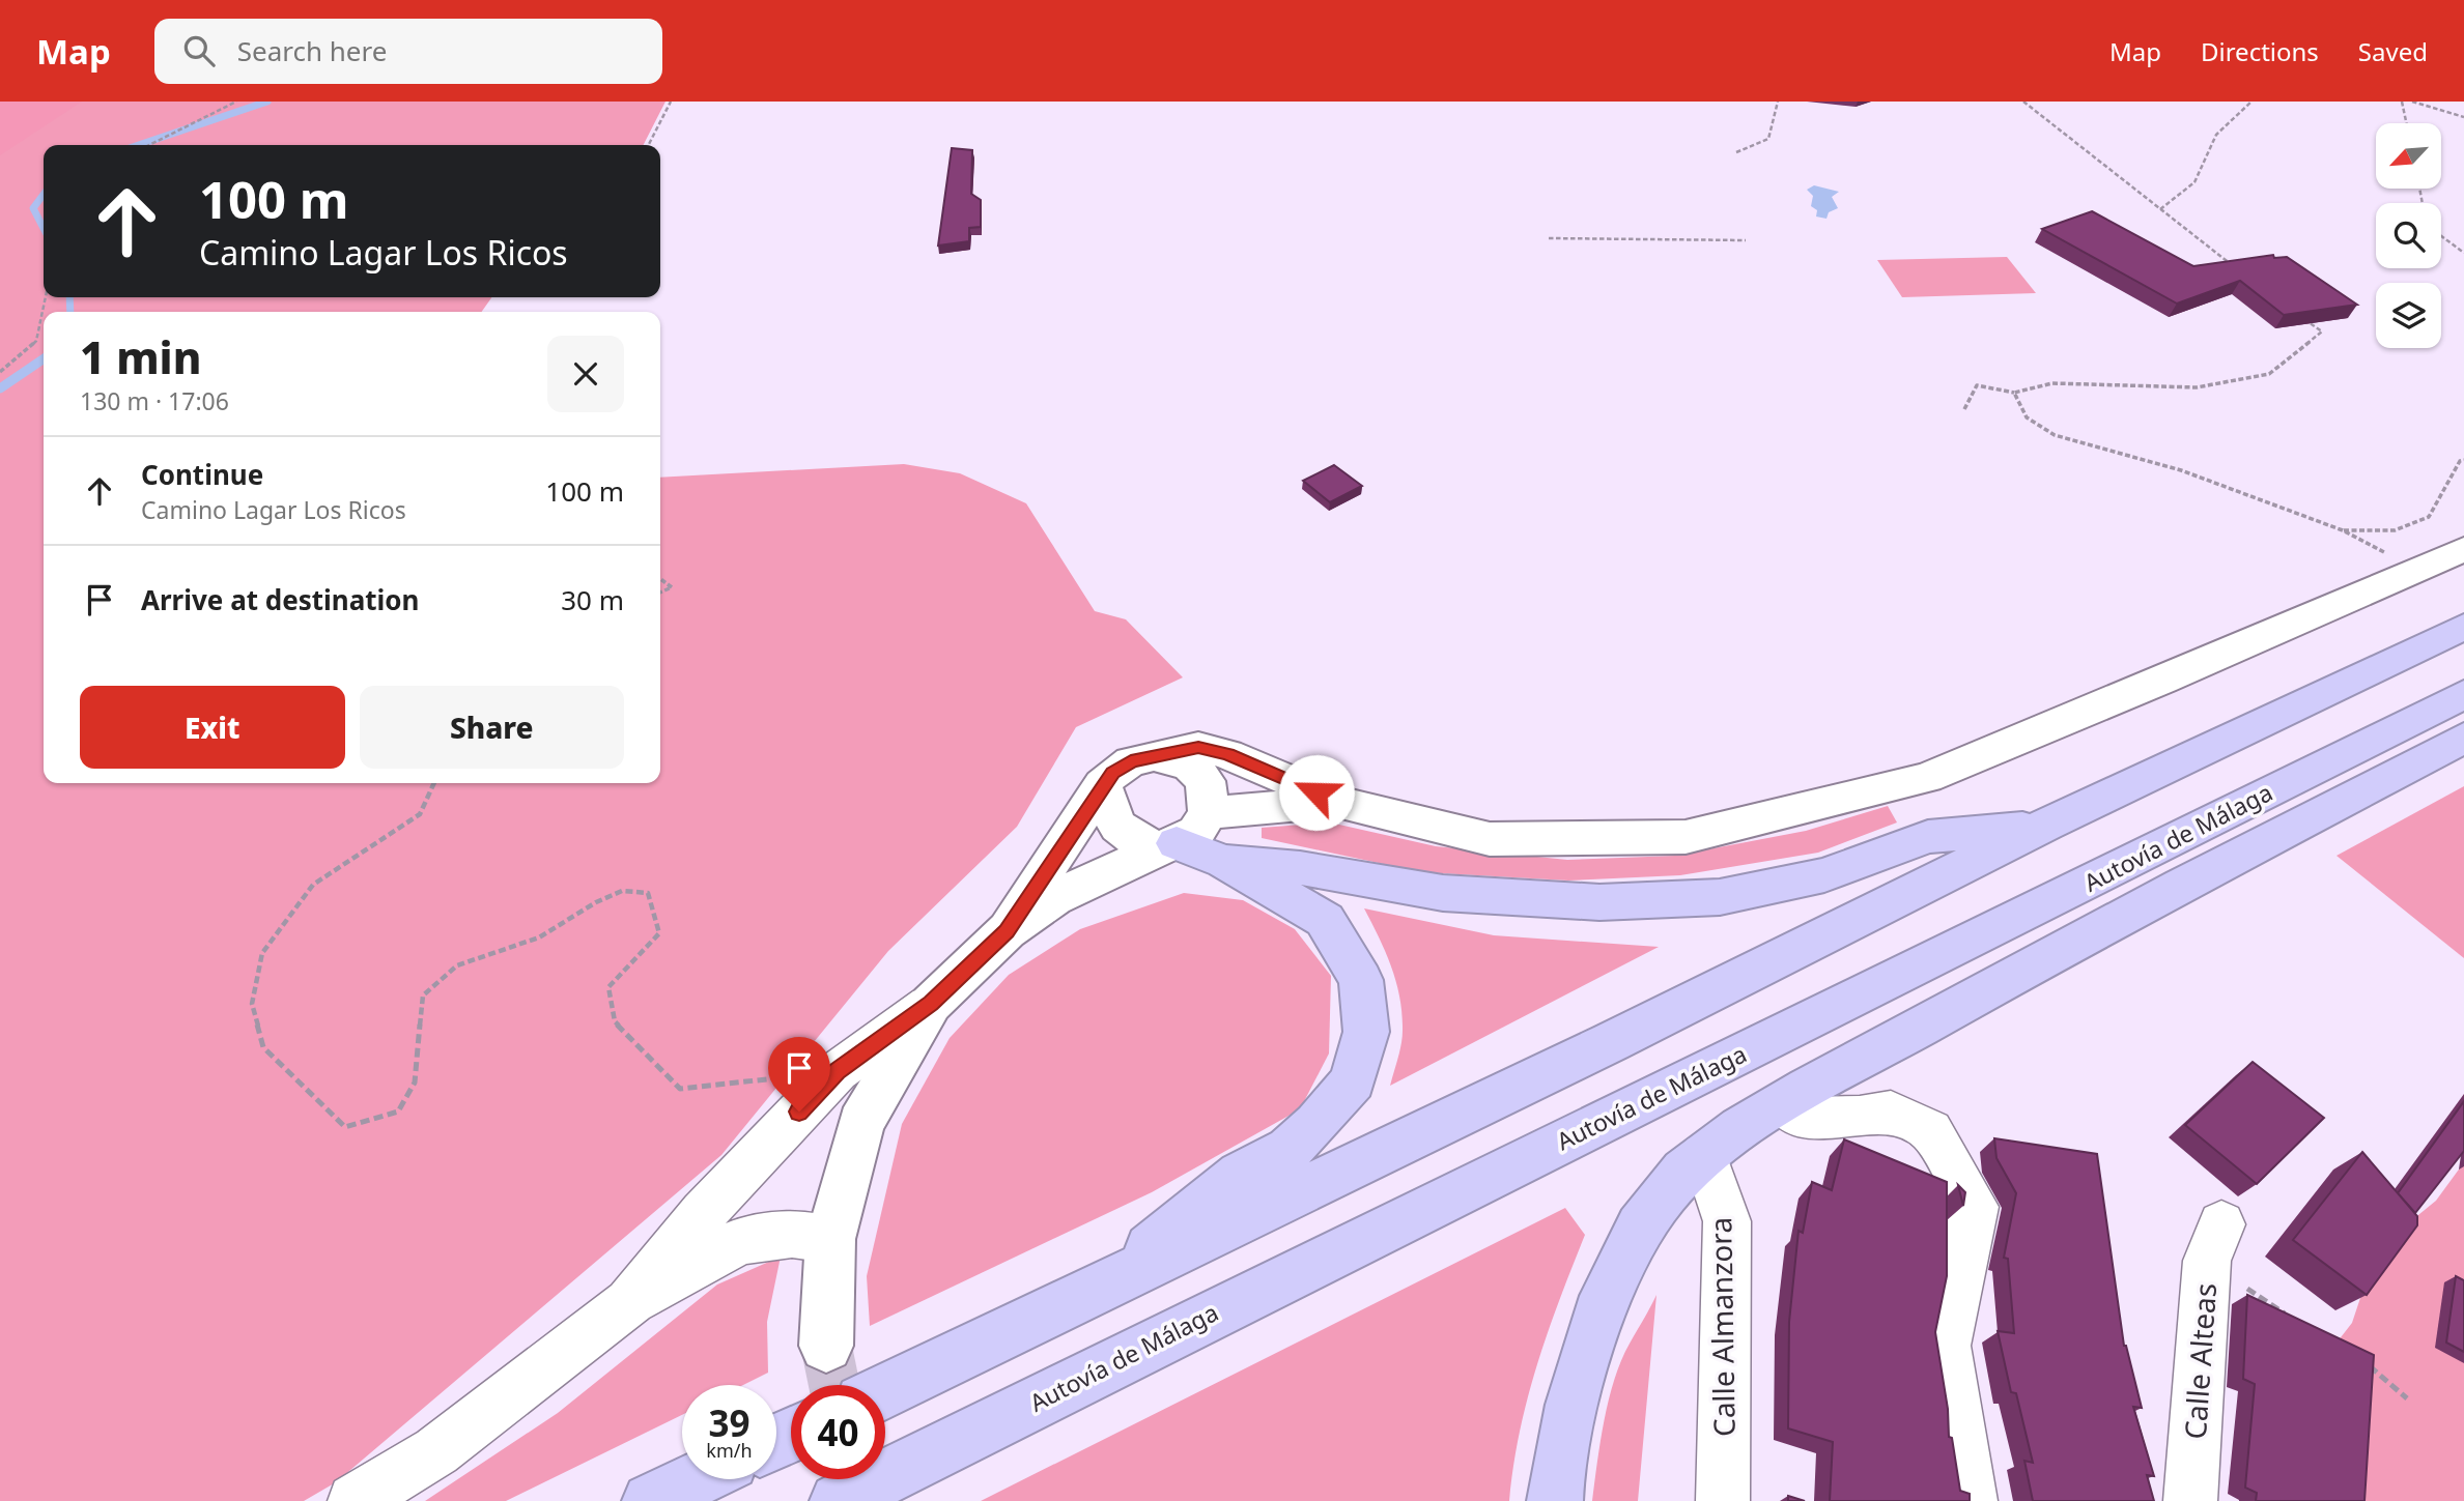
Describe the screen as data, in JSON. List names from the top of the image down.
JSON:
{
  "streets": {
    "highway": ["Autovía de Málaga"],
    "street": ["Calle Almanzora", "Calle Alteas"]
  },
  "north": "bottom left",
  "page": {
    "header": "Map",
    "search": "Search here",
    "nav": ["Map", "Directions", "Saved"],
    "turn": ["100 m", "Camino Lagar Los Ricos"],
    "heading": ["1 min", "130 m · 17:06"],
    "list": [
      {
        "name": "Continue",
        "note": "Camino Lagar Los Ricos",
        "value": "100 m"
      },
      {
        "name": "Arrive at destination",
        "value": "30 m"
      }
    ],
    "buttons": ["Exit", "Share"],
    "speed": "39 km/h",
    "limit": "40"
  }
}
